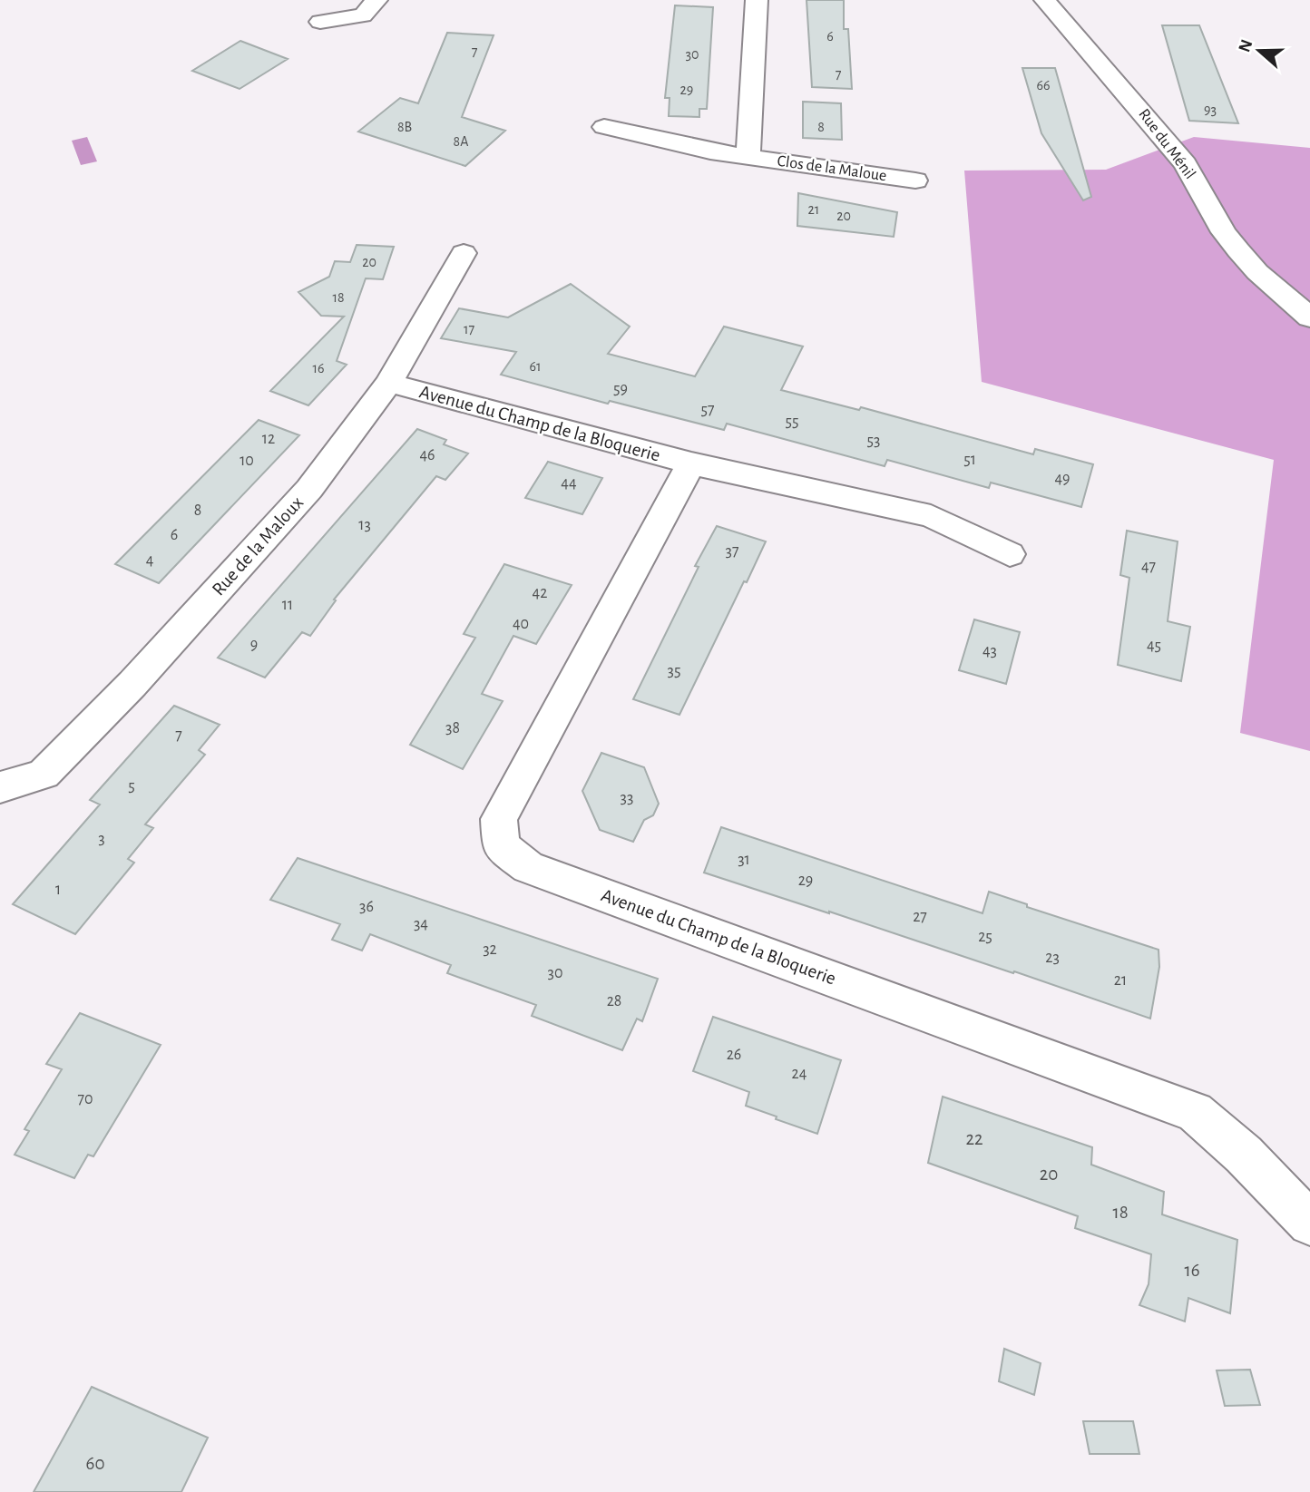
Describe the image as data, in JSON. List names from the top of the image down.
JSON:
{
  "streets": {
    "street": [
      "Rue du Ménil",
      "Clos de la Maloue",
      "Avenue du Champ de la Bloquerie",
      "Rue de la Maloux"
    ]
  },
  "crossings": [
    ["Avenue du Champ de la Bloquerie", "Rue de la Maloux"]
  ],
  "house_numbers": [
    "6",
    "7",
    "30",
    "7",
    "66",
    "29",
    "93",
    "8B",
    "8",
    "8A",
    "21",
    "20",
    "20",
    "18",
    "17",
    "61",
    "16",
    "59",
    "57",
    "55",
    "12",
    "53",
    "46",
    "51",
    "10",
    "49",
    "44",
    "8",
    "13",
    "6",
    "37",
    "4",
    "47",
    "42",
    "11",
    "40",
    "9",
    "45",
    "43",
    "35",
    "38",
    "7",
    "5",
    "33",
    "3",
    "31",
    "29",
    "1",
    "36",
    "27",
    "34",
    "25",
    "32",
    "23",
    "30",
    "21",
    "28",
    "26",
    "24",
    "70",
    "22",
    "20",
    "18",
    "16",
    "60"
  ],
  "north": "left"
}
